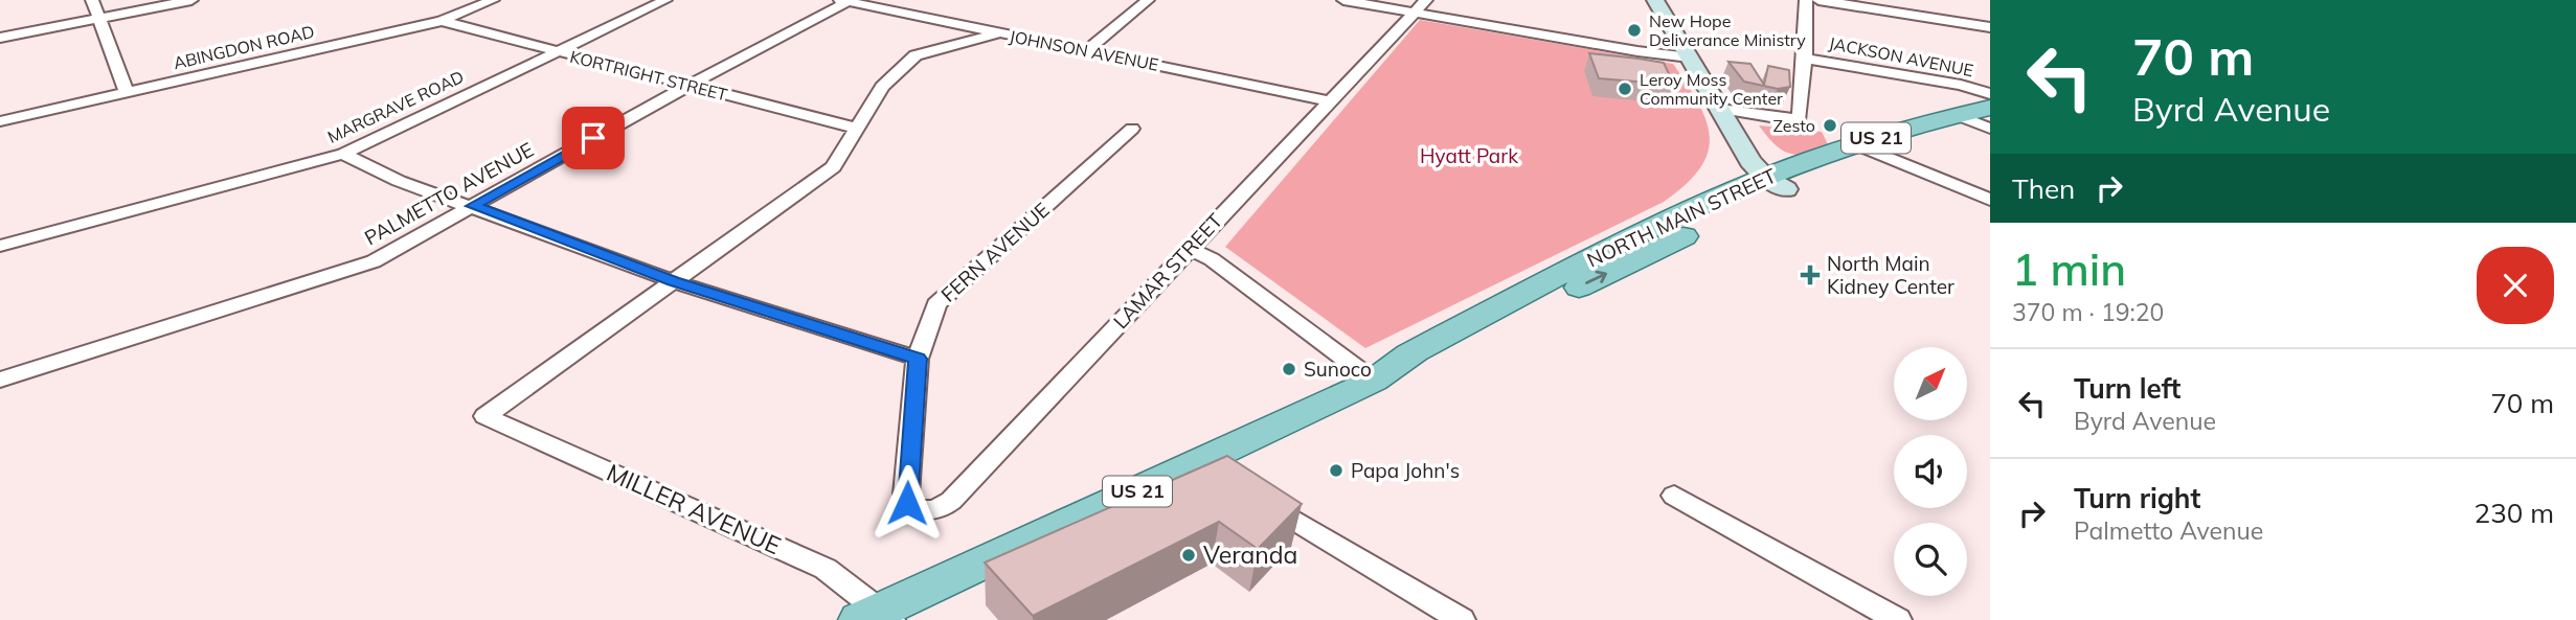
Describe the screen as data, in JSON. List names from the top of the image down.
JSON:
{
  "streets": {
    "main road": ["US 21", "NORTH MAIN STREET"],
    "street": [
      "ABINGDON ROAD",
      "JOHNSON AVENUE",
      "JACKSON AVENUE",
      "KORTRIGHT STREET",
      "MARGRAVE ROAD",
      "PALMETTO AVENUE",
      "FERN AVENUE",
      "LAMAR STREET",
      "MILLER AVENUE"
    ]
  },
  "crossings": [
    ["ABINGDON ROAD", "KORTRIGHT STREET"],
    ["JOHNSON AVENUE", "PALMETTO AVENUE"],
    ["JOHNSON AVENUE", "LAMAR STREET"],
    ["KORTRIGHT STREET", "MARGRAVE ROAD"],
    ["KORTRIGHT STREET", "PALMETTO AVENUE"],
    ["NORTH MAIN STREET", "MILLER AVENUE"],
    ["FERN AVENUE", "LAMAR STREET"]
  ],
  "parks": ["Hyatt Park"],
  "places": {
    "other": [
      "New Hope Deliverance Ministry",
      "Leroy Moss Community Center",
      "Zesto",
      "Sunoco",
      "Papa John's",
      "Veranda"
    ],
    "health": ["North Main Kidney Center"]
  },
  "north": "top right",
  "page": {
    "turn": ["70 m", "Byrd Avenue"],
    "then": "Then",
    "heading": ["1 min", "370 m · 19:20"],
    "list": [
      {
        "name": "Turn left",
        "note": "Byrd Avenue",
        "value": "70 m"
      },
      {
        "name": "Turn right",
        "note": "Palmetto Avenue",
        "value": "230 m"
      }
    ]
  }
}
